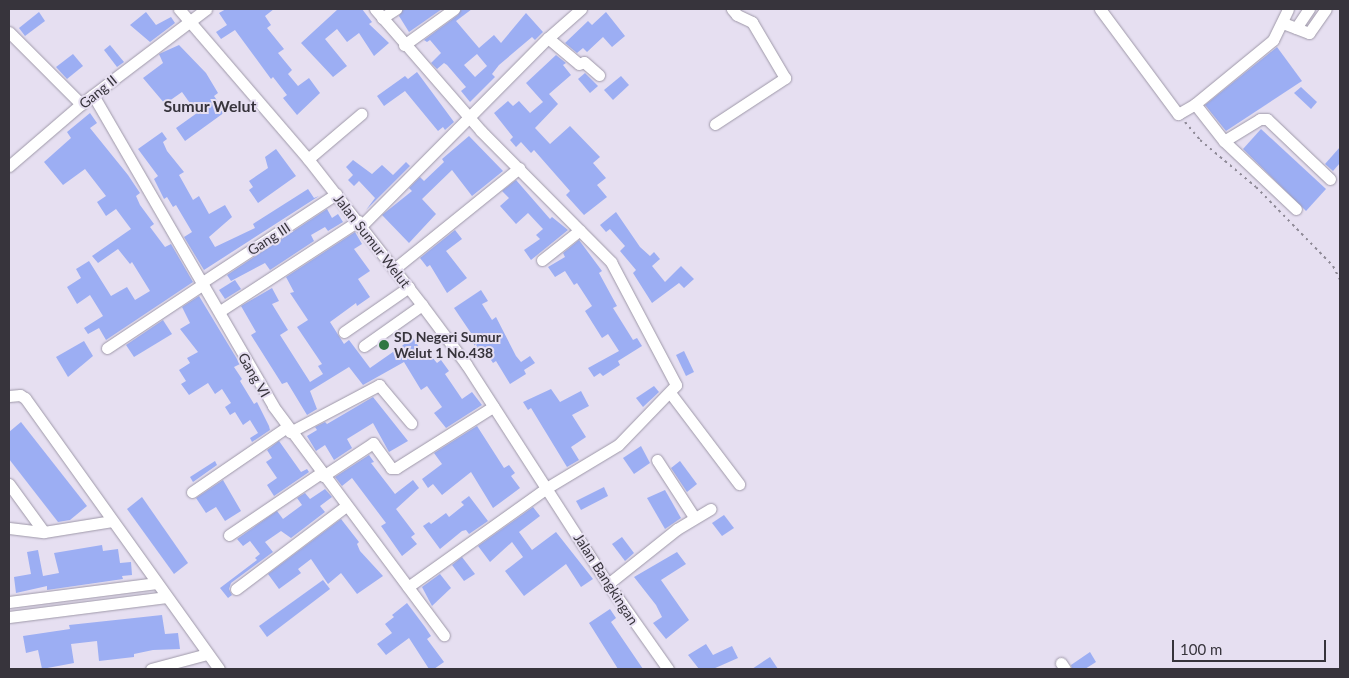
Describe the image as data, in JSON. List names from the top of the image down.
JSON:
{
  "streets": {
    "street": [
      "Gang II",
      "Gang III",
      "Jalan Sumur Welut",
      "Gang VI",
      "Jalan Bangkingan"
    ]
  },
  "crossings": [
    ["Gang II", "Jalan Sumur Welut"],
    ["Gang II", "Gang VI"],
    ["Gang III", "Jalan Sumur Welut"],
    ["Gang III", "Gang VI"],
    ["Jalan Sumur Welut", "Jalan Bangkingan"]
  ],
  "districts": ["Sumur Welut"],
  "places": ["SD Negeri Sumur Welut 1 No.438"],
  "scale_bar": "100 m"
}
